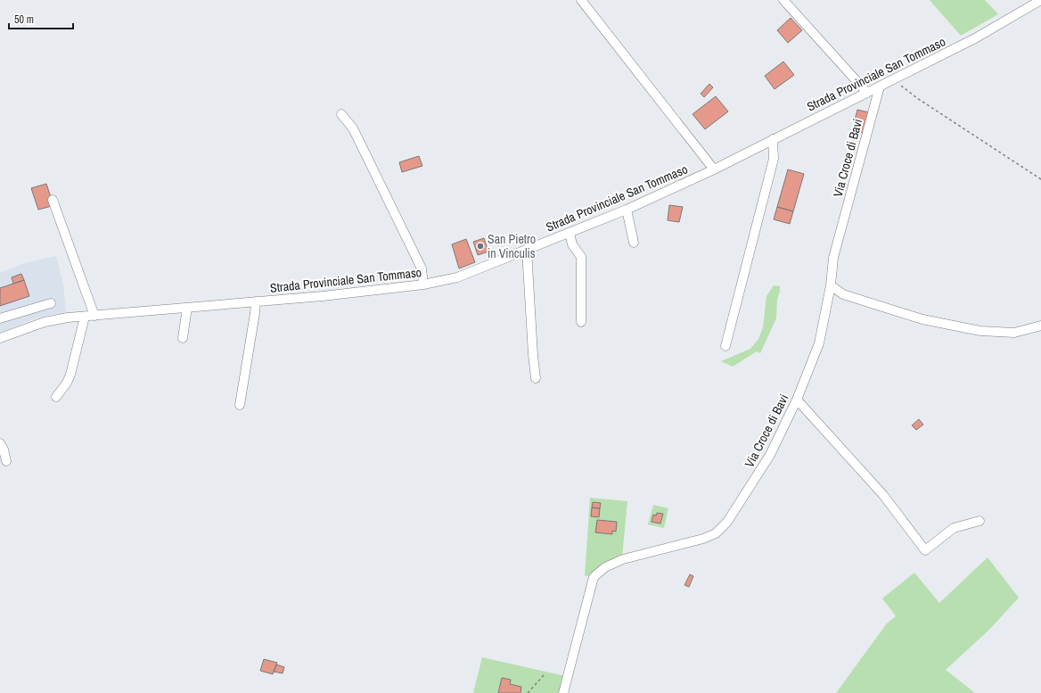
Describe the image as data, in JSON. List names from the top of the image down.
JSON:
{
  "streets": {
    "street": ["Strada Provinciale San Tommaso", "Via Croce di Bavi"]
  },
  "crossings": [
    ["Strada Provinciale San Tommaso", "Via Croce di Bavi"]
  ],
  "places": ["San Pietro in Vinculis"],
  "scale_bar": "50 m"
}
